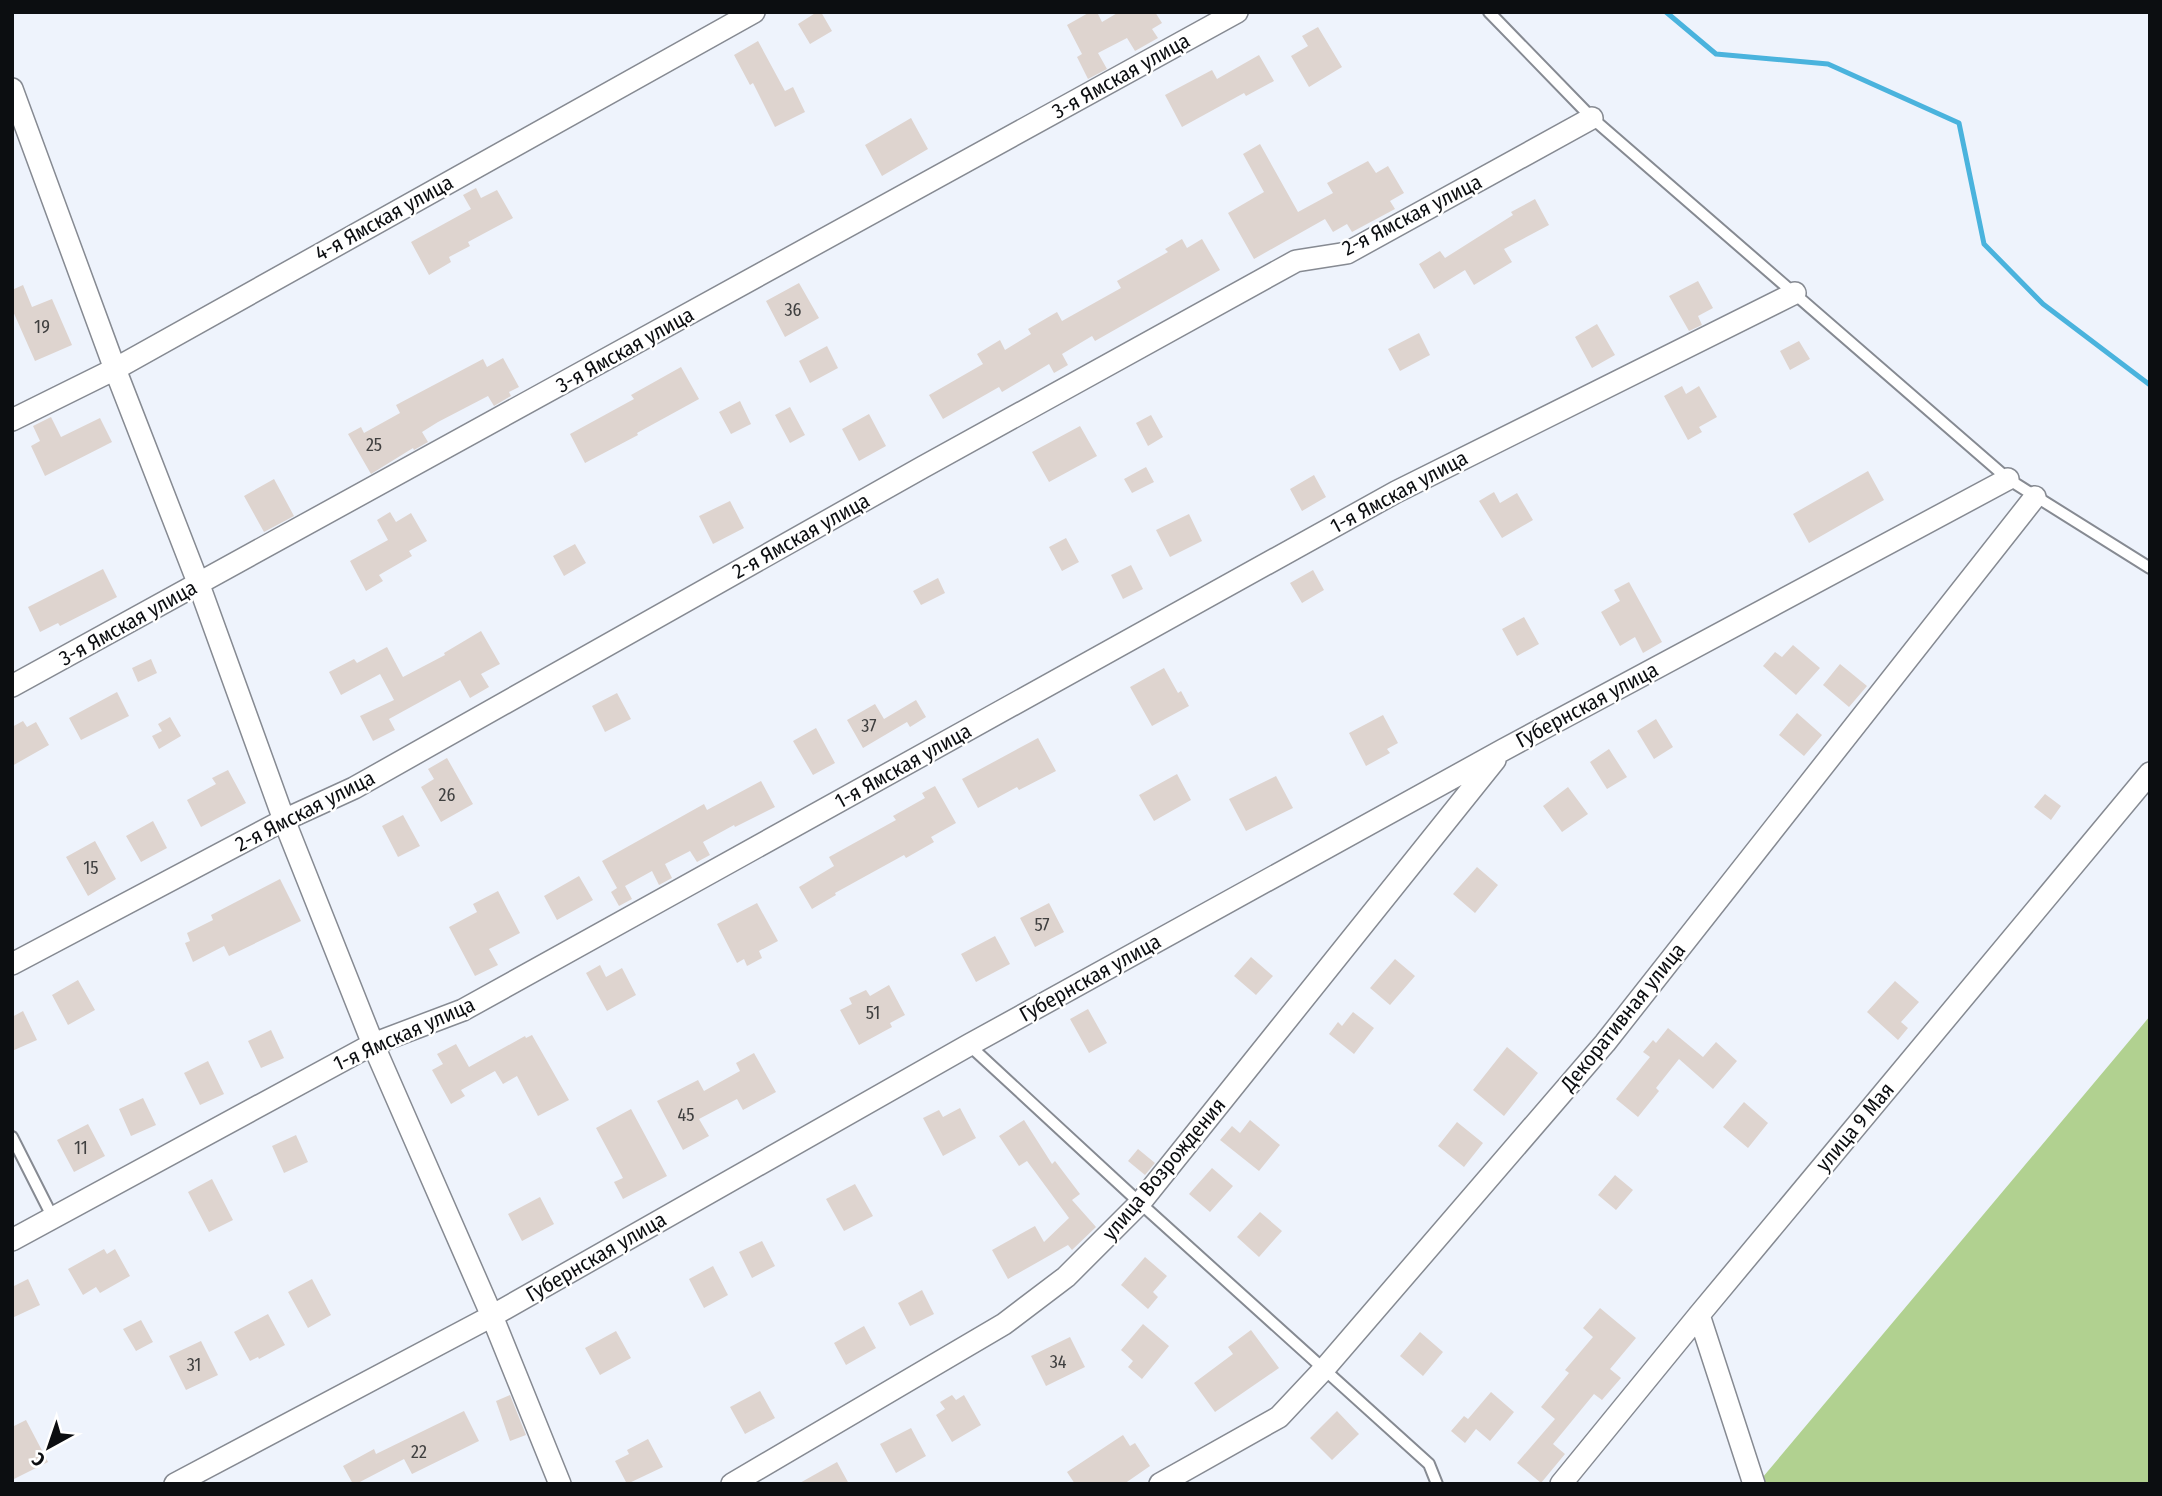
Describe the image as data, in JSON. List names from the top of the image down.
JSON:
{
  "streets": {
    "street": [
      "3-я Ямская улица",
      "2-я Ямская улица",
      "4-я Ямская улица",
      "1-я Ямская улица",
      "Губернская улица",
      "Декоративная улица",
      "улица 9 Мая",
      "улица Возрождения"
    ]
  },
  "crossings": [
    ["Губернская улица", "улица Возрождения"]
  ],
  "house_numbers": [
    "36",
    "19",
    "25",
    "37",
    "26",
    "15",
    "57",
    "51",
    "45",
    "11",
    "34",
    "31",
    "22"
  ],
  "north": "bottom left"
}
